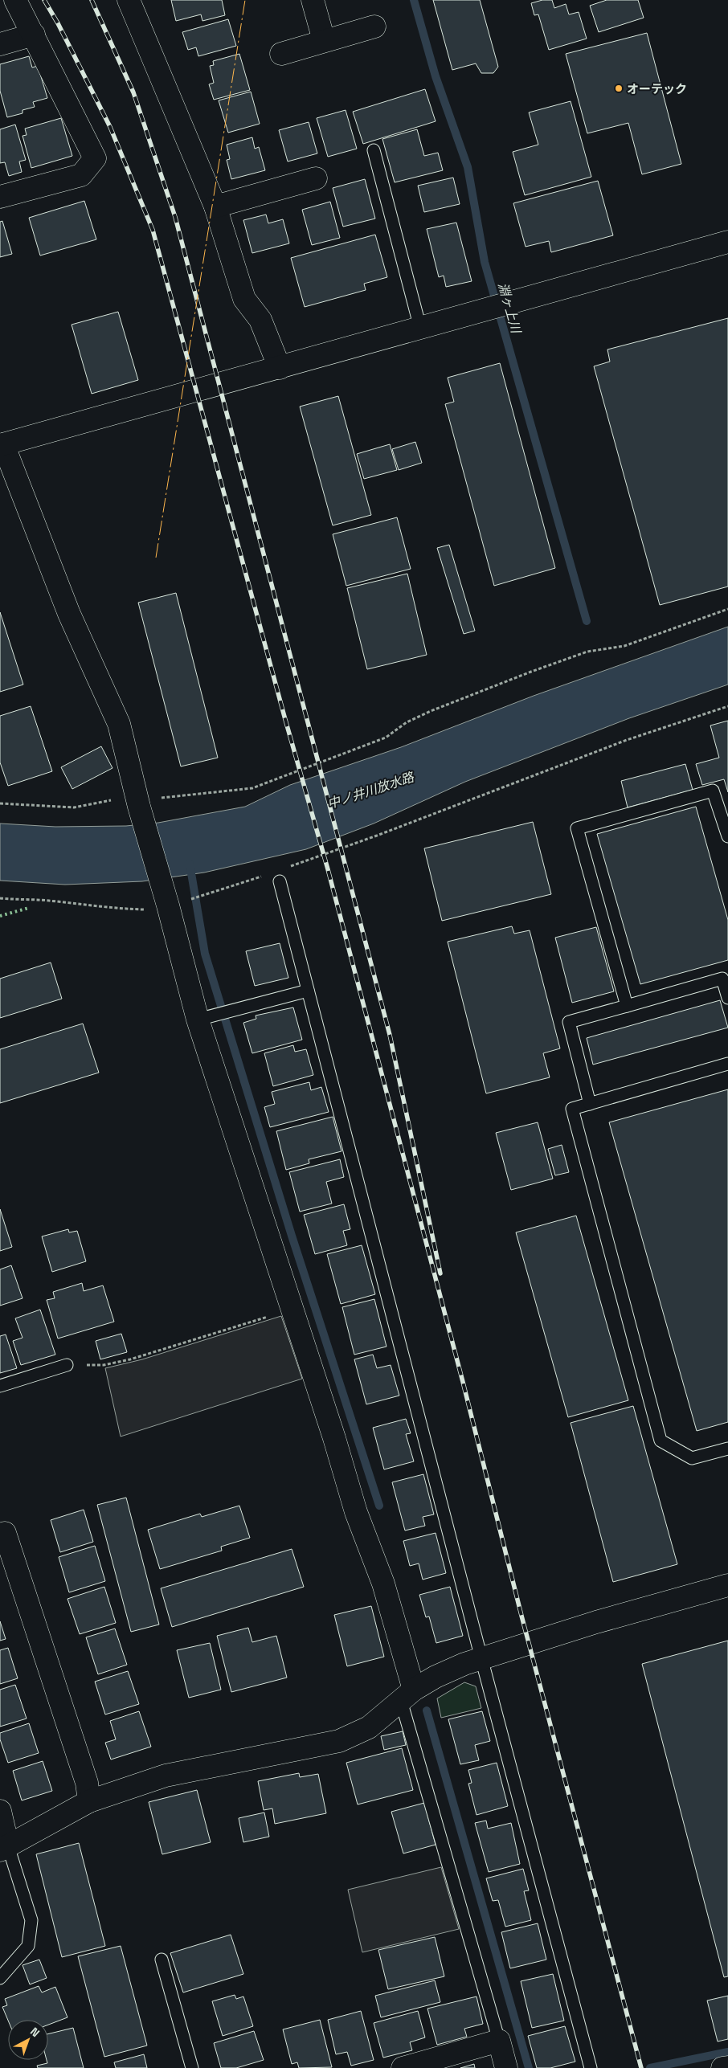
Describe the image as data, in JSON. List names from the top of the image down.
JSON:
{
  "water": ["淵ヶ上川", "中ノ井川放水路"],
  "places": ["オーテック"],
  "north": "top right"
}
